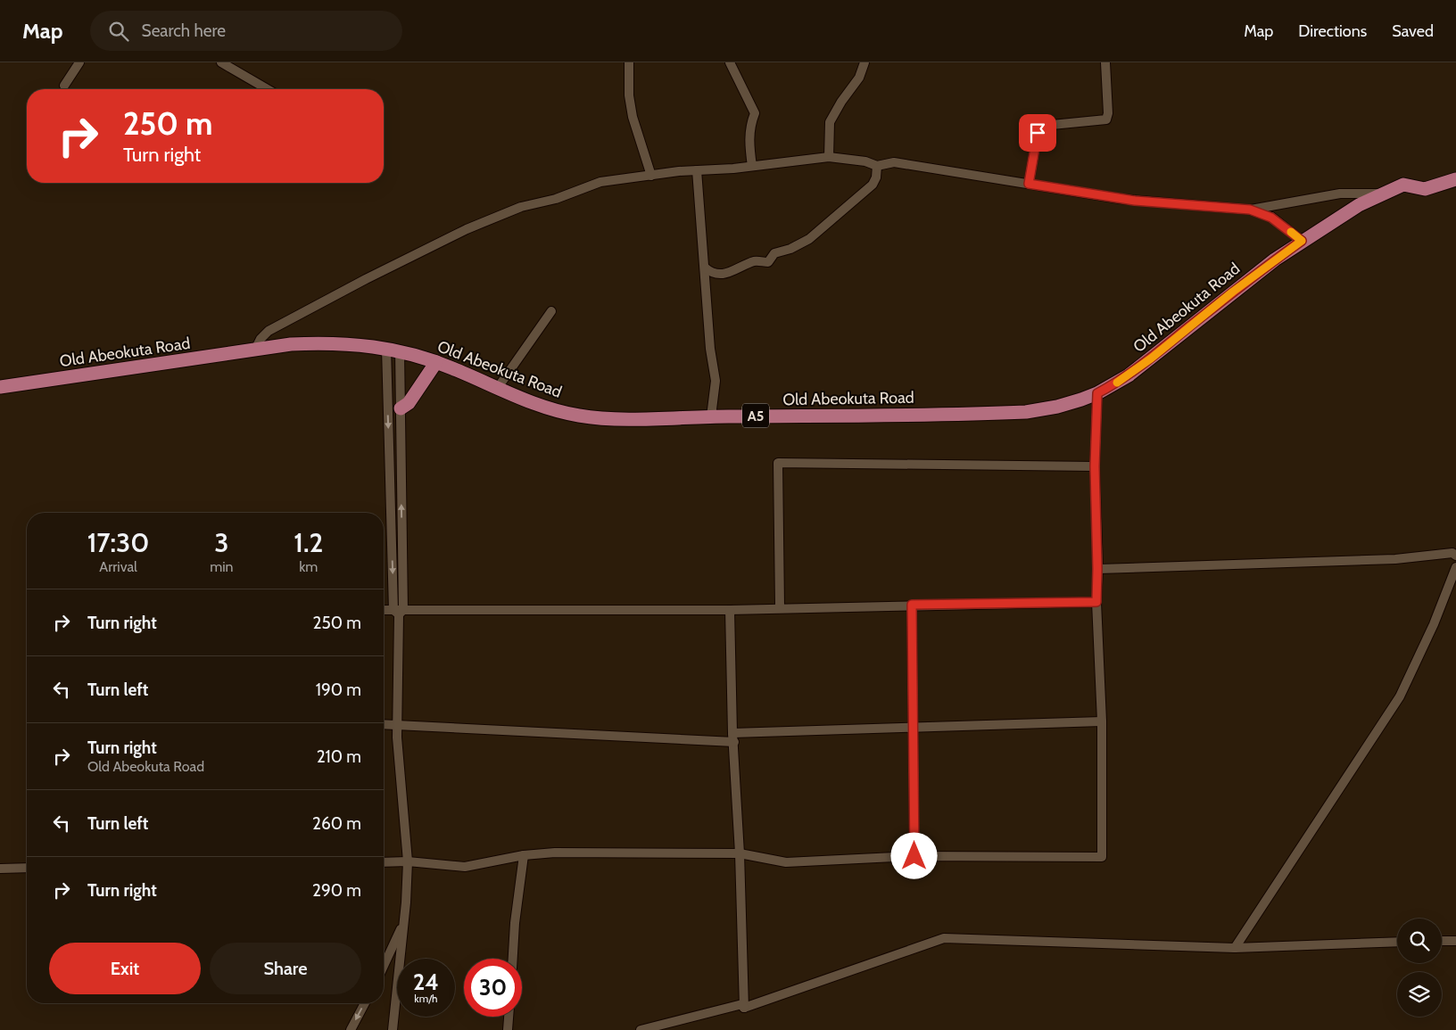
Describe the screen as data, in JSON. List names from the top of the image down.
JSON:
{
  "streets": {
    "highway": ["Old Abeokuta Road", "A5"]
  },
  "page": {
    "header": "Map",
    "search": "Search here",
    "nav": ["Map", "Directions", "Saved"],
    "turn": ["250 m", "Turn right"],
    "eta": [
      "17:30",
      "Arrival",
      "3",
      "min",
      "1.2",
      "km"
    ],
    "list": [
      {
        "name": "Turn right",
        "value": "250 m"
      },
      {
        "name": "Turn left",
        "value": "190 m"
      },
      {
        "name": "Turn right",
        "note": "Old Abeokuta Road",
        "value": "210 m"
      },
      {
        "name": "Turn left",
        "value": "260 m"
      },
      {
        "name": "Turn right",
        "value": "290 m"
      }
    ],
    "buttons": ["Exit", "Share"],
    "speed": "24 km/h",
    "limit": "30"
  }
}
